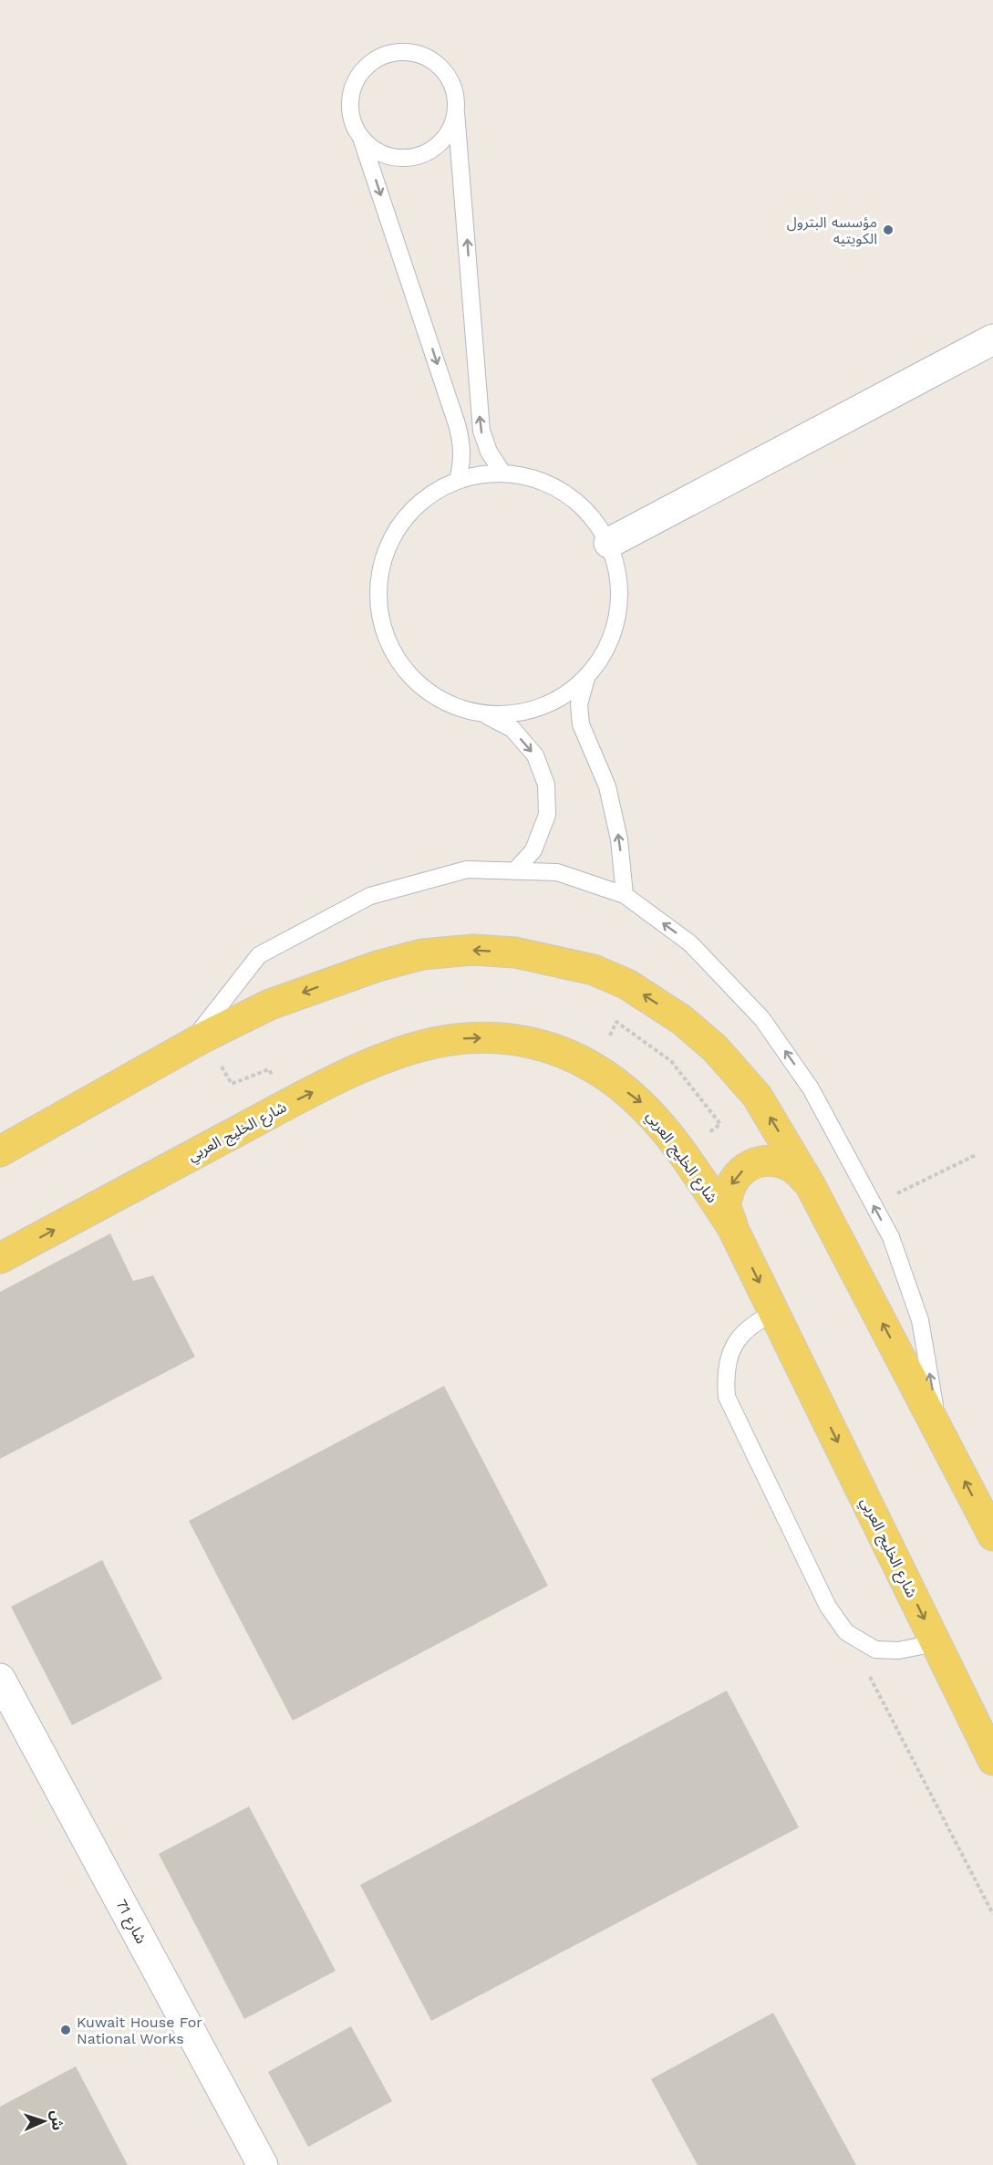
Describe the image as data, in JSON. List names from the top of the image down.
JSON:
{
  "streets": {
    "main road": ["شارع الخليج العربي"],
    "street": ["شارع 71"]
  },
  "places": ["مؤسسه البترول الكويتيه", "Kuwait House For National Works"],
  "north": "right"
}
